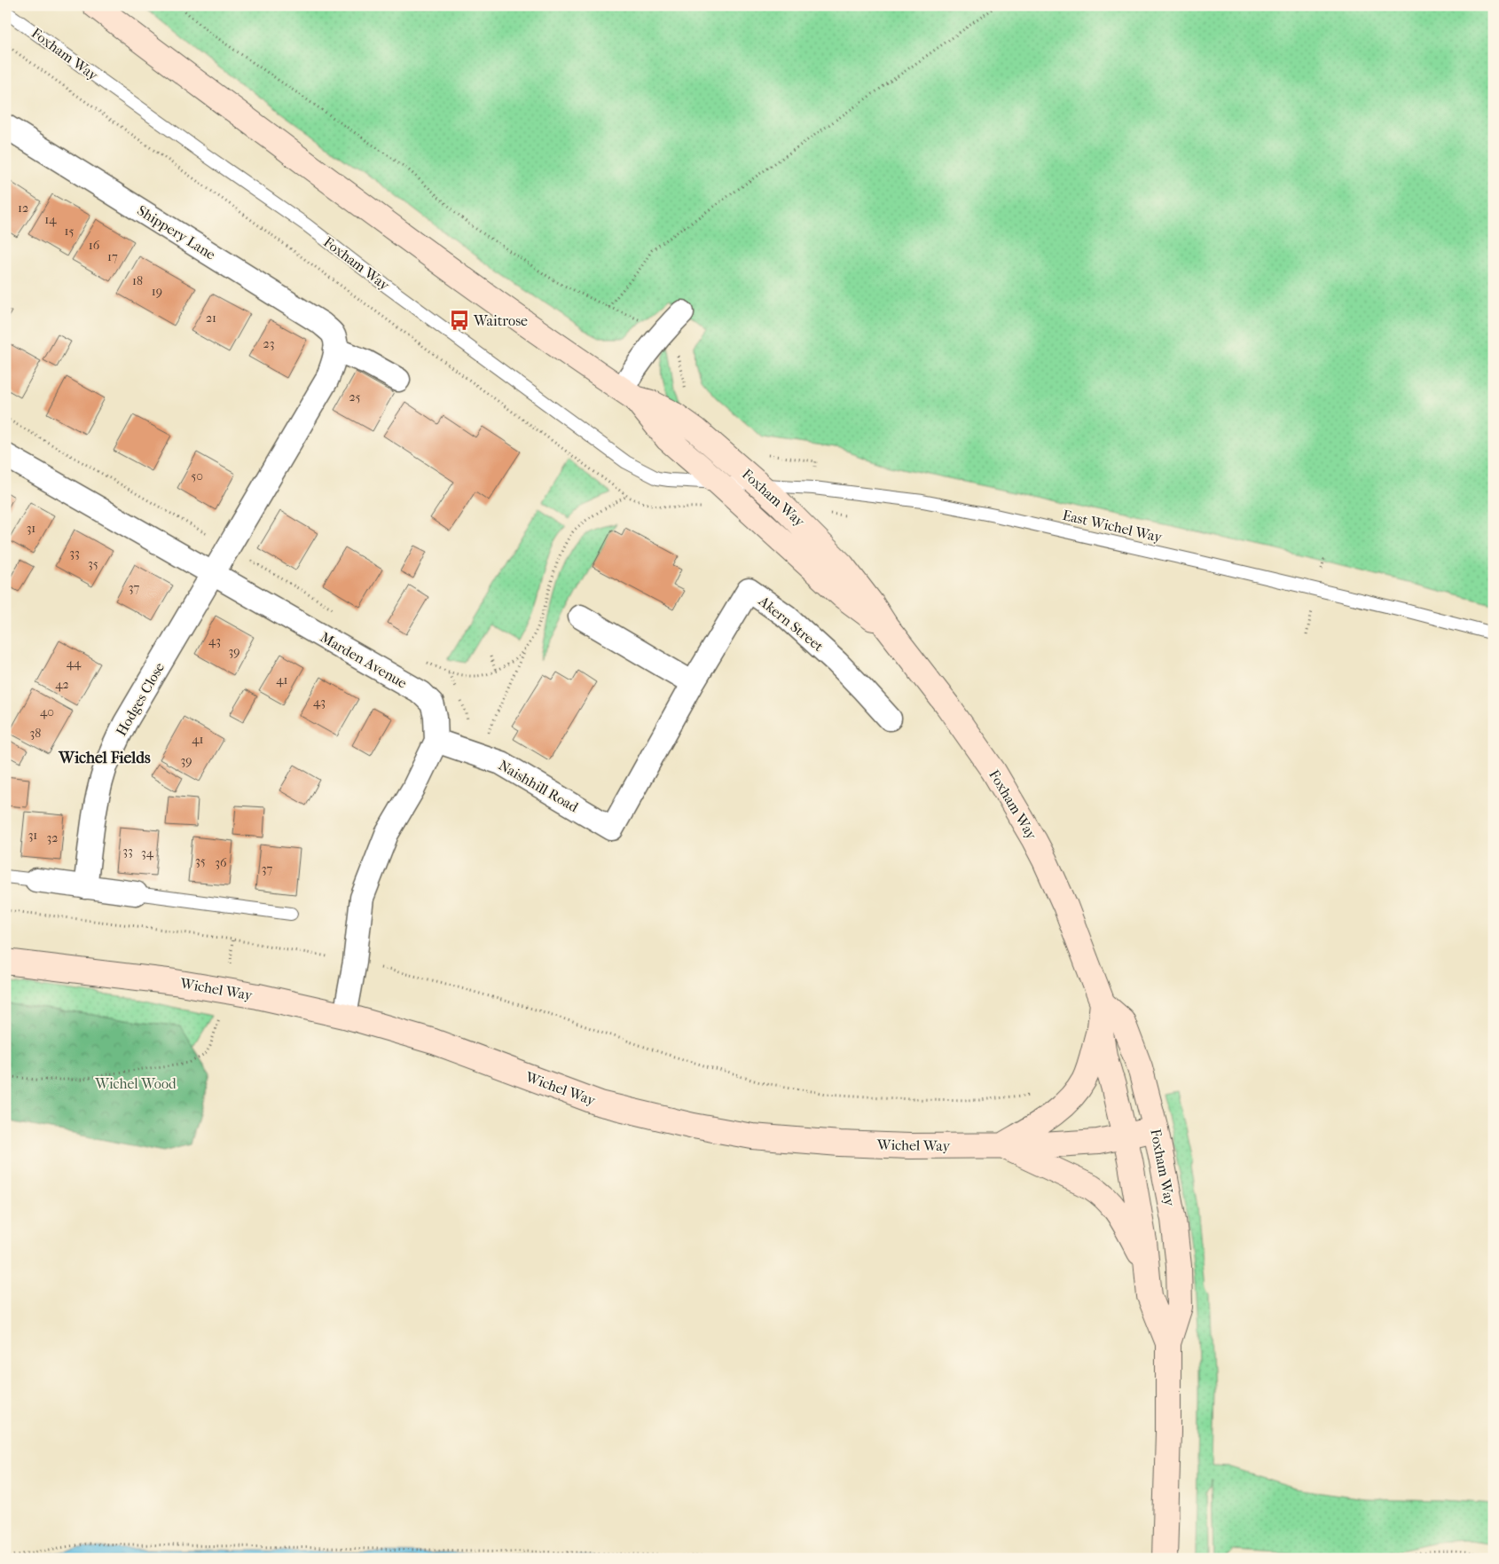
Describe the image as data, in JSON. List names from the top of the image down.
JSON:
{
  "streets": {
    "main road": ["Foxham Way", "Wichel Way"],
    "street": [
      "Shippery Lane",
      "Akern Street",
      "Marden Avenue",
      "Hodges Close",
      "Naishhill Road"
    ],
    "lane": ["East Wichel Way"]
  },
  "crossings": [
    ["Foxham Way", "East Wichel Way"],
    ["Foxham Way", "Wichel Way"],
    ["Akern Street", "Naishhill Road"],
    ["Marden Avenue", "Hodges Close"],
    ["Marden Avenue", "Naishhill Road"],
    ["Marden Avenue", "Wichel Way"]
  ],
  "districts": ["Wichel Fields"],
  "parks": ["Wichel Wood"],
  "places": {
    "bus stop": ["Waitrose"]
  },
  "house_numbers": [
    "12",
    "14",
    "15",
    "16",
    "17",
    "18",
    "19",
    "21",
    "23",
    "25",
    "50",
    "31",
    "33",
    "35",
    "37",
    "43",
    "39",
    "44",
    "41",
    "42",
    "43",
    "40",
    "38",
    "41",
    "39",
    "31",
    "32",
    "33",
    "34",
    "35",
    "36",
    "37"
  ]
}
